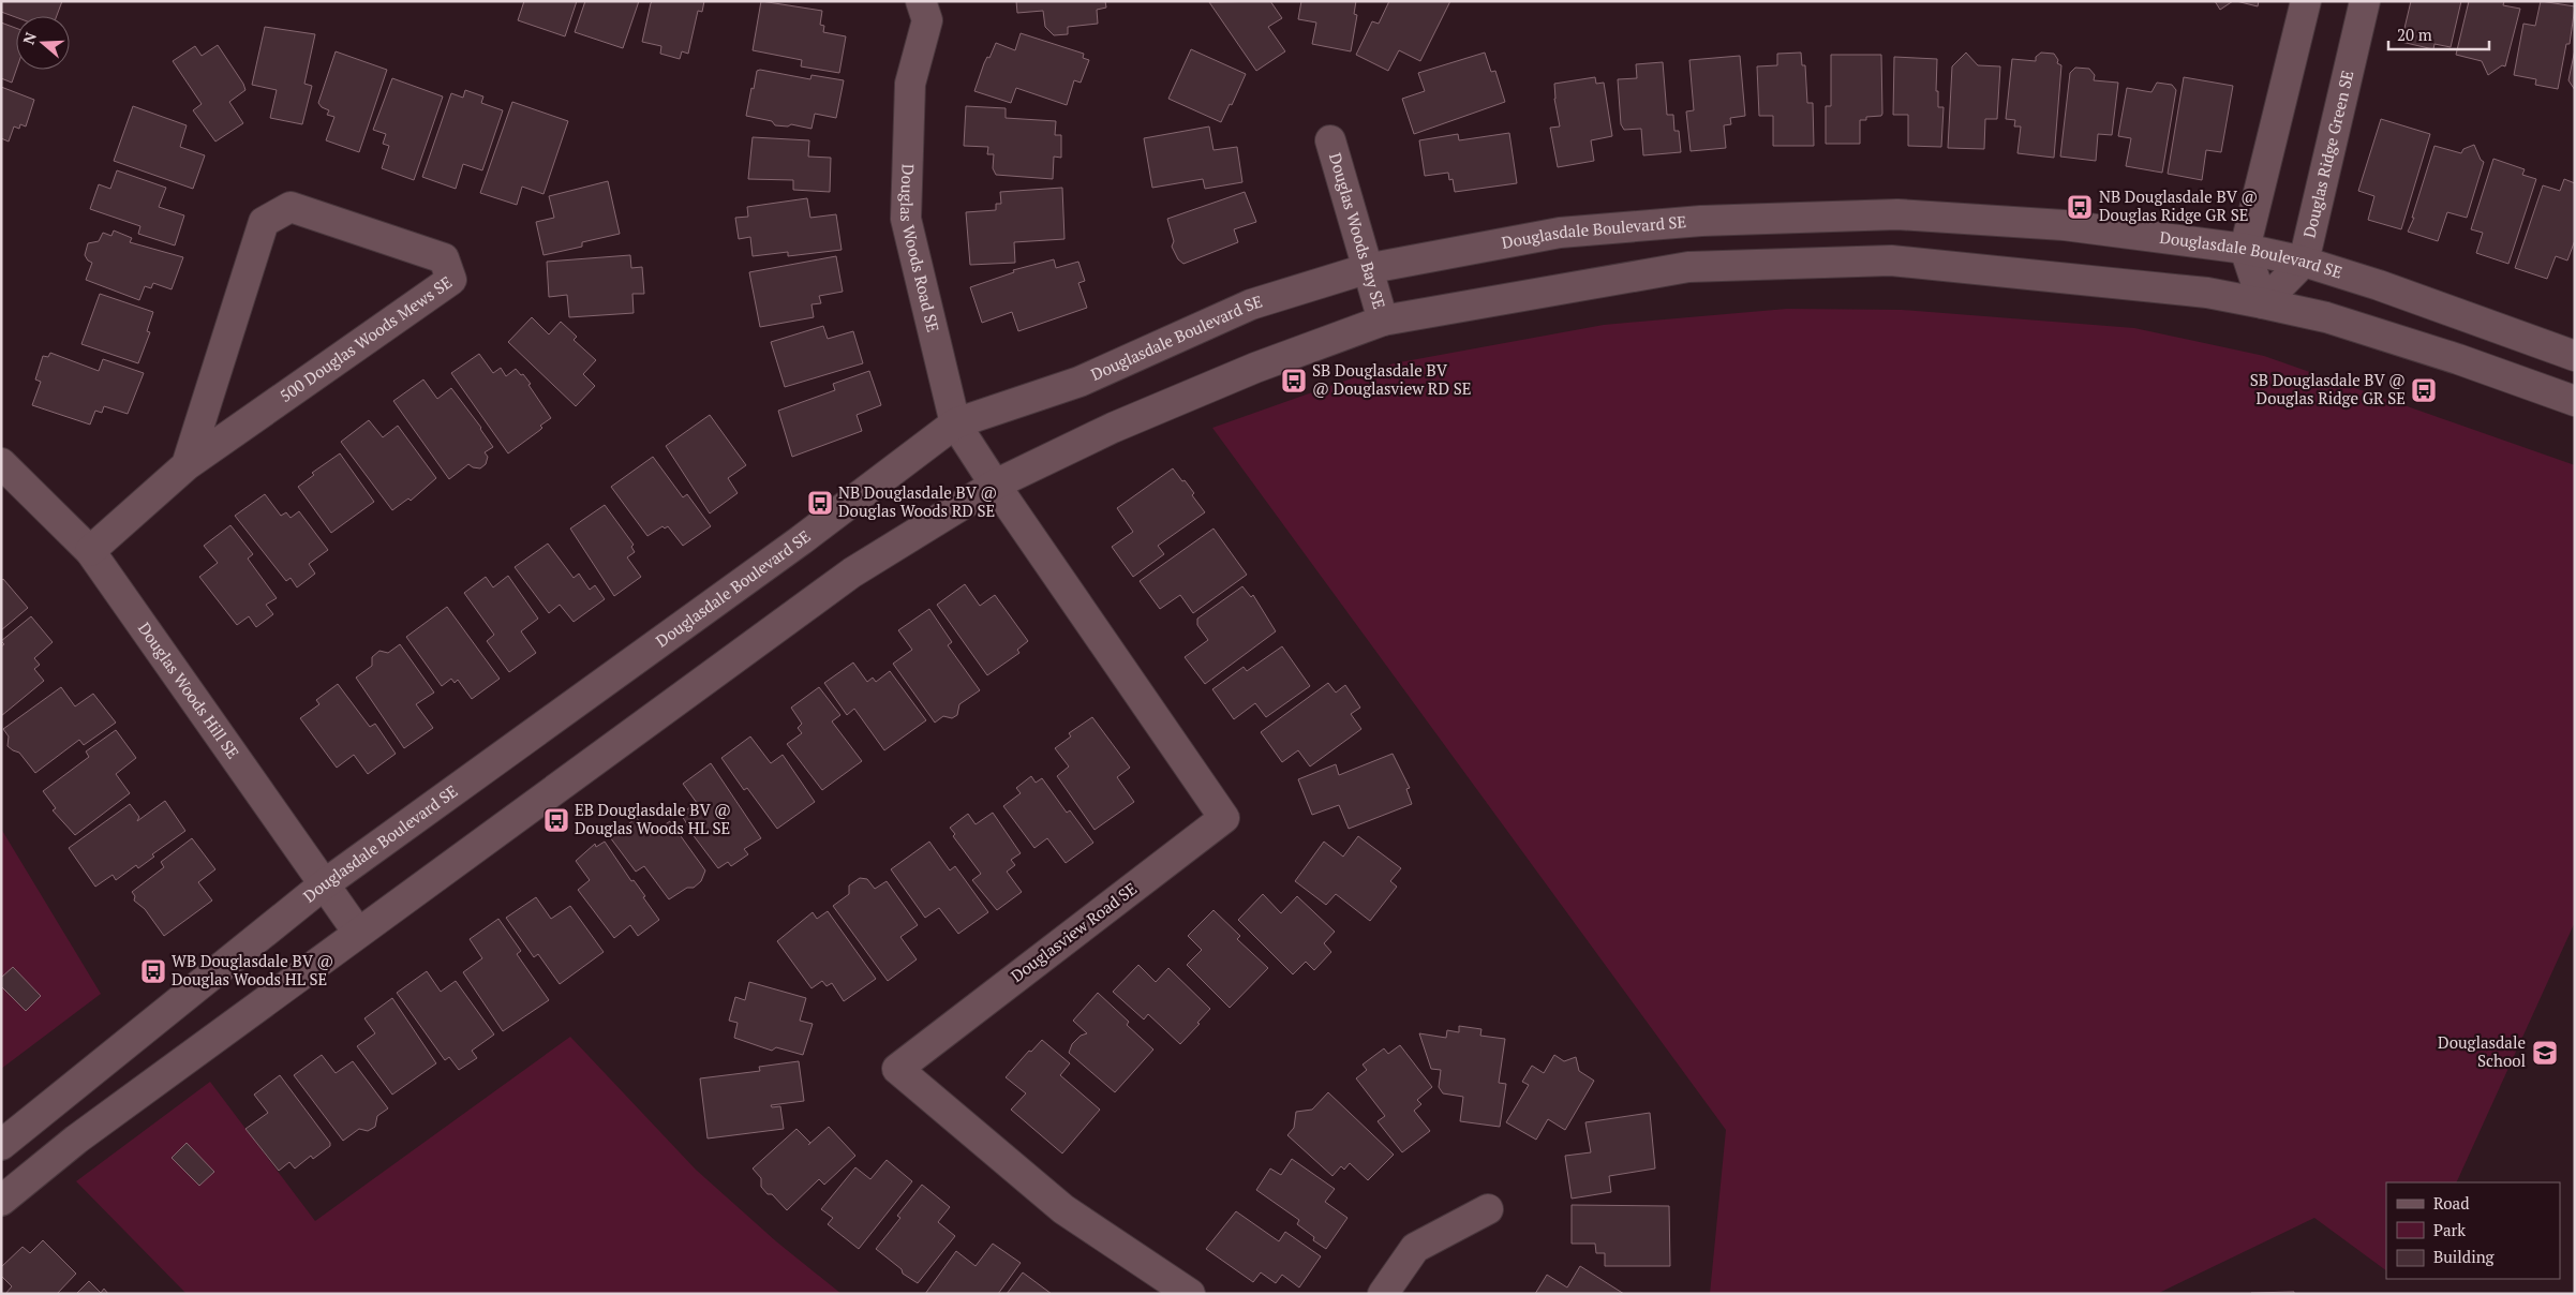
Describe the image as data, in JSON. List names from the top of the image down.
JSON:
{
  "streets": {
    "street": [
      "Douglas Ridge Green SE",
      "Douglas Woods Bay SE",
      "Douglasdale Boulevard SE",
      "Douglas Woods Road SE",
      "500 Douglas Woods Mews SE",
      "Douglas Woods Hill SE",
      "Douglasview Road SE"
    ]
  },
  "crossings": [
    ["Douglas Ridge Green SE", "Douglasdale Boulevard SE"],
    ["Douglas Woods Bay SE", "Douglasdale Boulevard SE"],
    ["Douglasdale Boulevard SE", "Douglas Woods Road SE"],
    ["Douglasdale Boulevard SE", "Douglas Woods Hill SE"],
    ["Douglas Woods Road SE", "Douglasview Road SE"],
    ["500 Douglas Woods Mews SE", "Douglas Woods Hill SE"]
  ],
  "places": {
    "bus stop": [
      "NB Douglasdale BV @ Douglas Ridge GR SE",
      "SB Douglasdale BV @ Douglasview RD SE",
      "SB Douglasdale BV @ Douglas Ridge GR SE",
      "NB Douglasdale BV @ Douglas Woods RD SE",
      "EB Douglasdale BV @ Douglas Woods HL SE",
      "WB Douglasdale BV @ Douglas Woods HL SE"
    ],
    "school or university": ["Douglasdale School"]
  },
  "legend": ["Road", "Park", "Building"],
  "scale_bar": "20 m",
  "north": "left"
}
